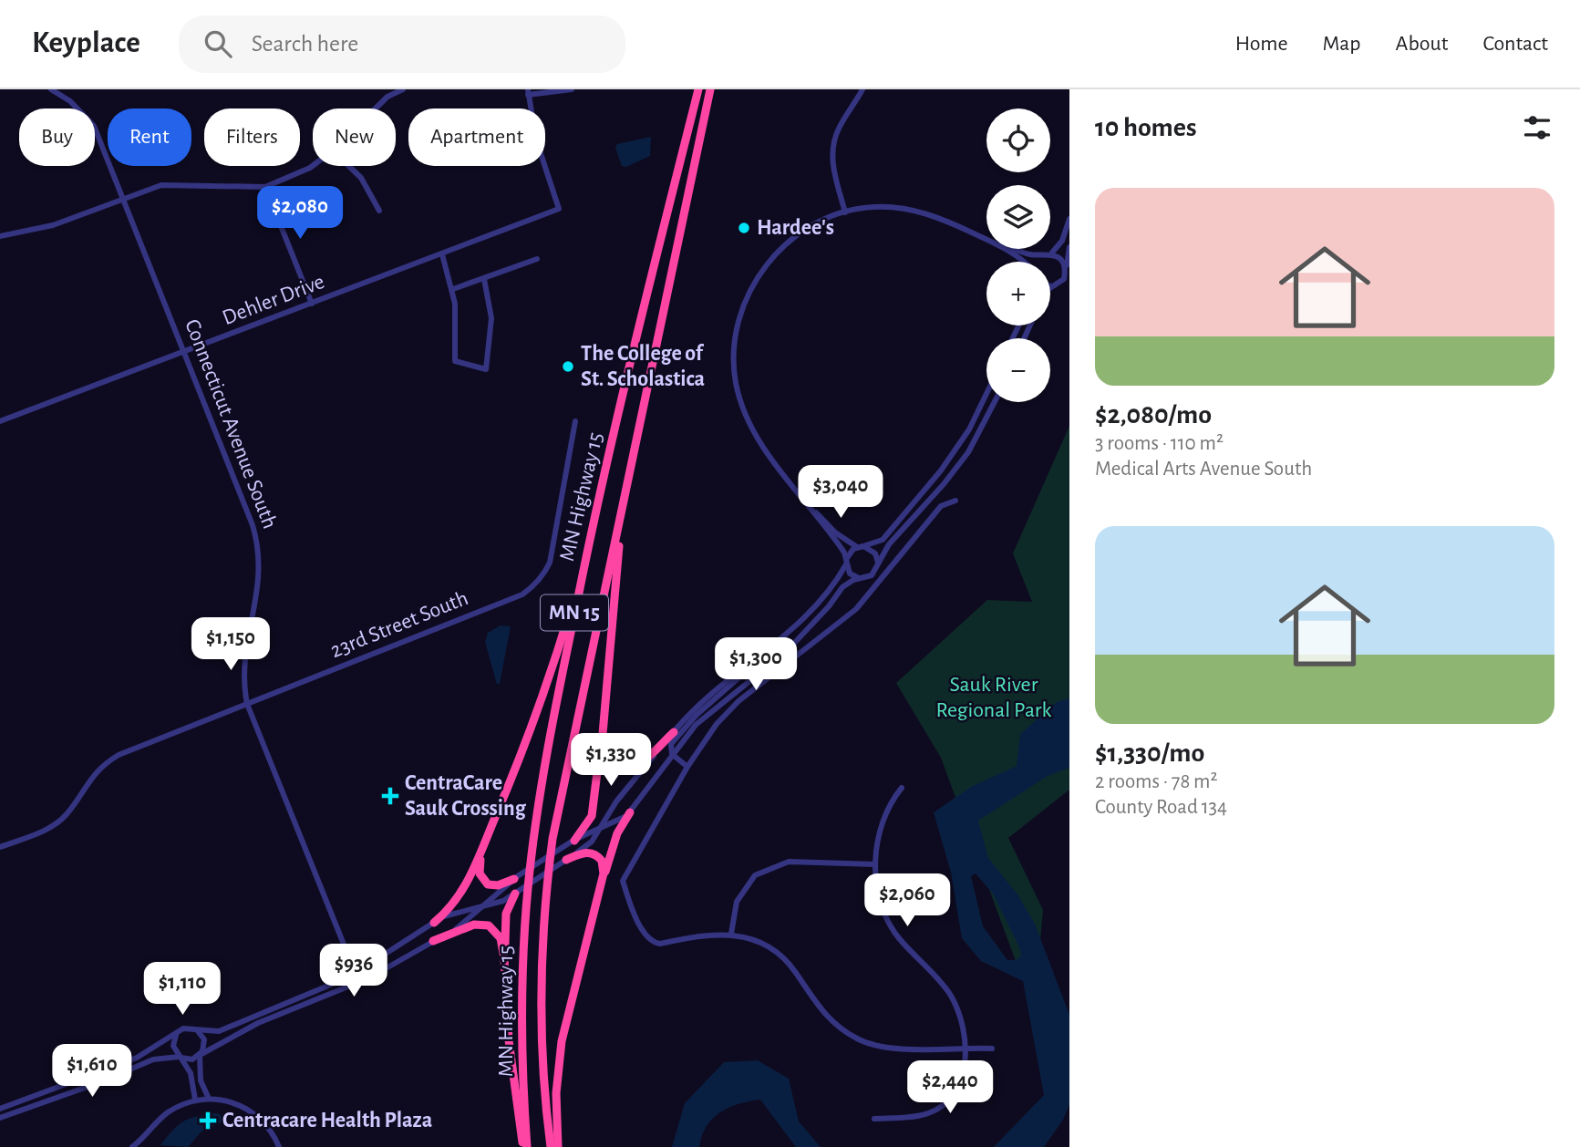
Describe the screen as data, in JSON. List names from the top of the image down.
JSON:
{
  "streets": {
    "highway": ["MN Highway 15", "MN 15"],
    "street": ["Dehler Drive", "Connecticut Avenue South", "23rd Street South"]
  },
  "crossings": [
    ["Dehler Drive", "Connecticut Avenue South"],
    ["Connecticut Avenue South", "23rd Street South"]
  ],
  "parks": ["Sauk River Regional Park"],
  "places": {
    "other": ["Hardee's", "The College of St. Scholastica"],
    "health": ["CentraCare Sauk Crossing", "Centracare Health Plaza"]
  },
  "page": {
    "header": "Keyplace",
    "search": "Search here",
    "nav": [
      "Home",
      "Map",
      "About",
      "Contact"
    ],
    "heading": "10 homes",
    "map_buttons": ["+", "−"],
    "chip": [
      "Buy",
      "Rent",
      "Filters",
      "New",
      "Apartment"
    ],
    "list": [
      {
        "name": "$2,080/mo",
        "note": "3 rooms · 110 m² · Medical Arts Avenue South"
      },
      {
        "name": "$1,330/mo",
        "note": "2 rooms · 78 m² · County Road 134"
      }
    ],
    "price": [
      "$2,080",
      "$3,040",
      "$1,150",
      "$1,300",
      "$1,330",
      "$2,060",
      "$936",
      "$1,110",
      "$1,610",
      "$2,440"
    ]
  }
}
